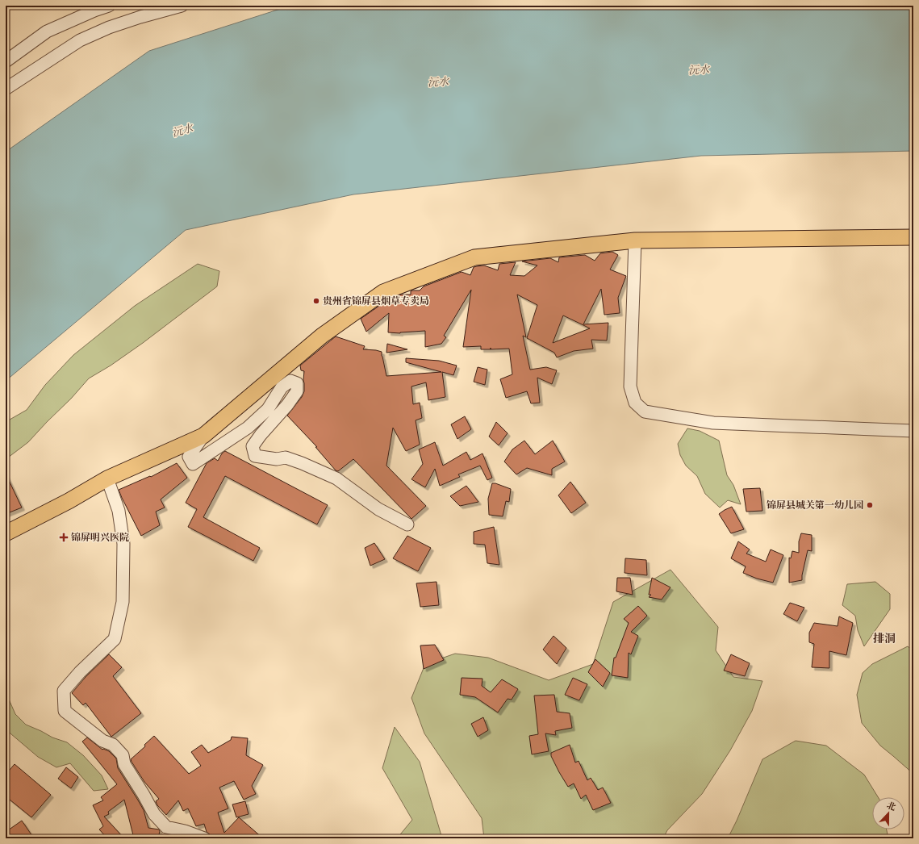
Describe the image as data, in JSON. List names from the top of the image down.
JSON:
{
  "districts": ["排洞"],
  "water": ["沅水"],
  "places": {
    "other": ["贵州省锦屏县烟草专卖局", "锦屏县城关第一幼儿园"],
    "health": ["锦屏明兴医院"]
  },
  "north": "top"
}
